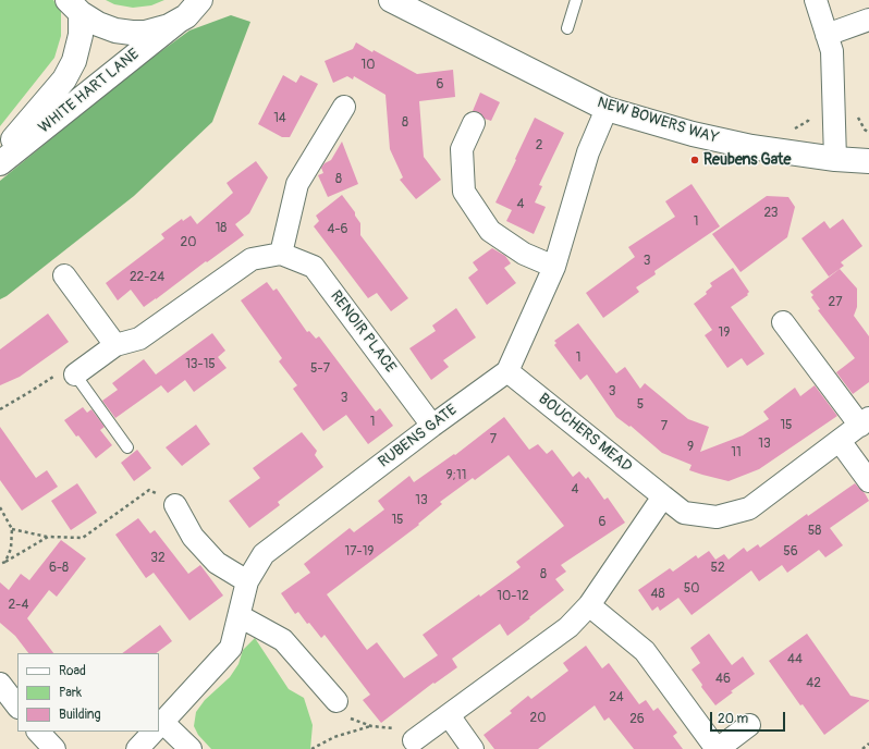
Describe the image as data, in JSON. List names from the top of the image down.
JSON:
{
  "streets": {
    "street": [
      "WHITE HART LANE",
      "NEW BOWERS WAY",
      "RENOIR PLACE",
      "BOUCHERS MEAD",
      "RUBENS GATE"
    ]
  },
  "crossings": [
    ["NEW BOWERS WAY", "RUBENS GATE"],
    ["RENOIR PLACE", "RUBENS GATE"],
    ["BOUCHERS MEAD", "RUBENS GATE"]
  ],
  "places": ["Reubens Gate"],
  "house_numbers": [
    "10",
    "6",
    "14",
    "8",
    "2",
    "8",
    "4",
    "23",
    "1",
    "18",
    "4-6",
    "20",
    "3",
    "22-24",
    "27",
    "19",
    "1",
    "13-15",
    "5-7",
    "3",
    "3",
    "5",
    "1",
    "15",
    "7",
    "7",
    "13",
    "9",
    "11",
    "9;11",
    "4",
    "13",
    "15",
    "6",
    "58",
    "17-19",
    "56",
    "32",
    "6-8",
    "52",
    "8",
    "50",
    "48",
    "10-12",
    "2-4",
    "44",
    "46",
    "42",
    "24",
    "20",
    "26"
  ],
  "legend": ["Road", "Park", "Building"],
  "scale_bar": "20 m"
}
